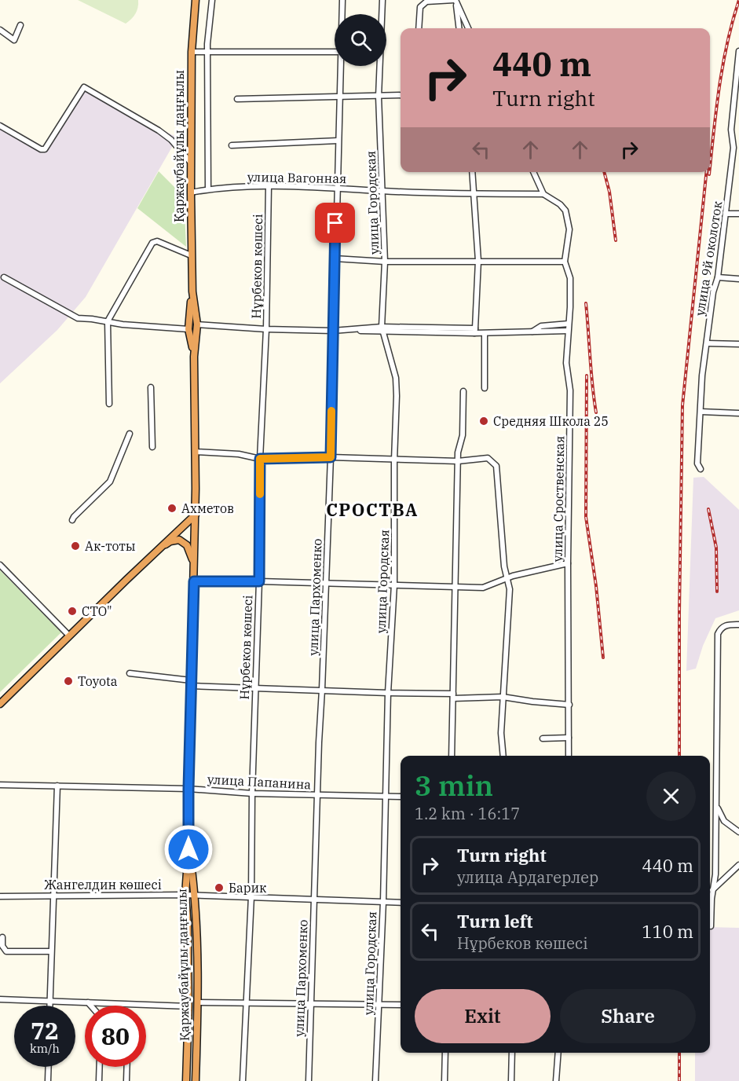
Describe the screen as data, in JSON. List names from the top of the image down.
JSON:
{
  "streets": {
    "highway": ["Қаржаубайұлы даңғылы"],
    "street": [
      "улица Вагонная",
      "улица Городская",
      "улица 9й околоток",
      "Нұрбеков көшесі",
      "улица Сроственская",
      "улица Пархоменко",
      "улица Папанина",
      "Жангелдин көшесі"
    ]
  },
  "crossings": [
    ["Қаржаубайұлы даңғылы", "улица Вагонная"],
    ["Қаржаубайұлы даңғылы", "улица Папанина"],
    ["Қаржаубайұлы даңғылы", "Жангелдин көшесі"],
    ["улица Вагонная", "улица Городская"],
    ["улица Вагонная", "Нұрбеков көшесі"],
    ["улица Вагонная", "улица Сроственская"],
    ["улица Вагонная", "улица Пархоменко"],
    ["улица Городская", "улица Папанина"],
    ["улица Городская", "Жангелдин көшесі"],
    ["Нұрбеков көшесі", "улица Папанина"],
    ["Нұрбеков көшесі", "Жангелдин көшесі"],
    ["улица Пархоменко", "улица Папанина"],
    ["улица Пархоменко", "Жангелдин көшесі"]
  ],
  "districts": ["СРОСТВА"],
  "places": [
    "Средняя Школа 25",
    "Ахметов",
    "Ак-тоты",
    "СТО\"",
    "Toyota",
    "Барик"
  ],
  "page": {
    "turn": ["440 m", "Turn right"],
    "heading": ["3 min", "1.2 km · 16:17"],
    "list": [
      {
        "name": "Turn right",
        "note": "улица Ардагерлер",
        "value": "440 m"
      },
      {
        "name": "Turn left",
        "note": "Нұрбеков көшесі",
        "value": "110 m"
      }
    ],
    "buttons": ["Exit", "Share"],
    "speed": "72 km/h",
    "limit": "80"
  }
}
